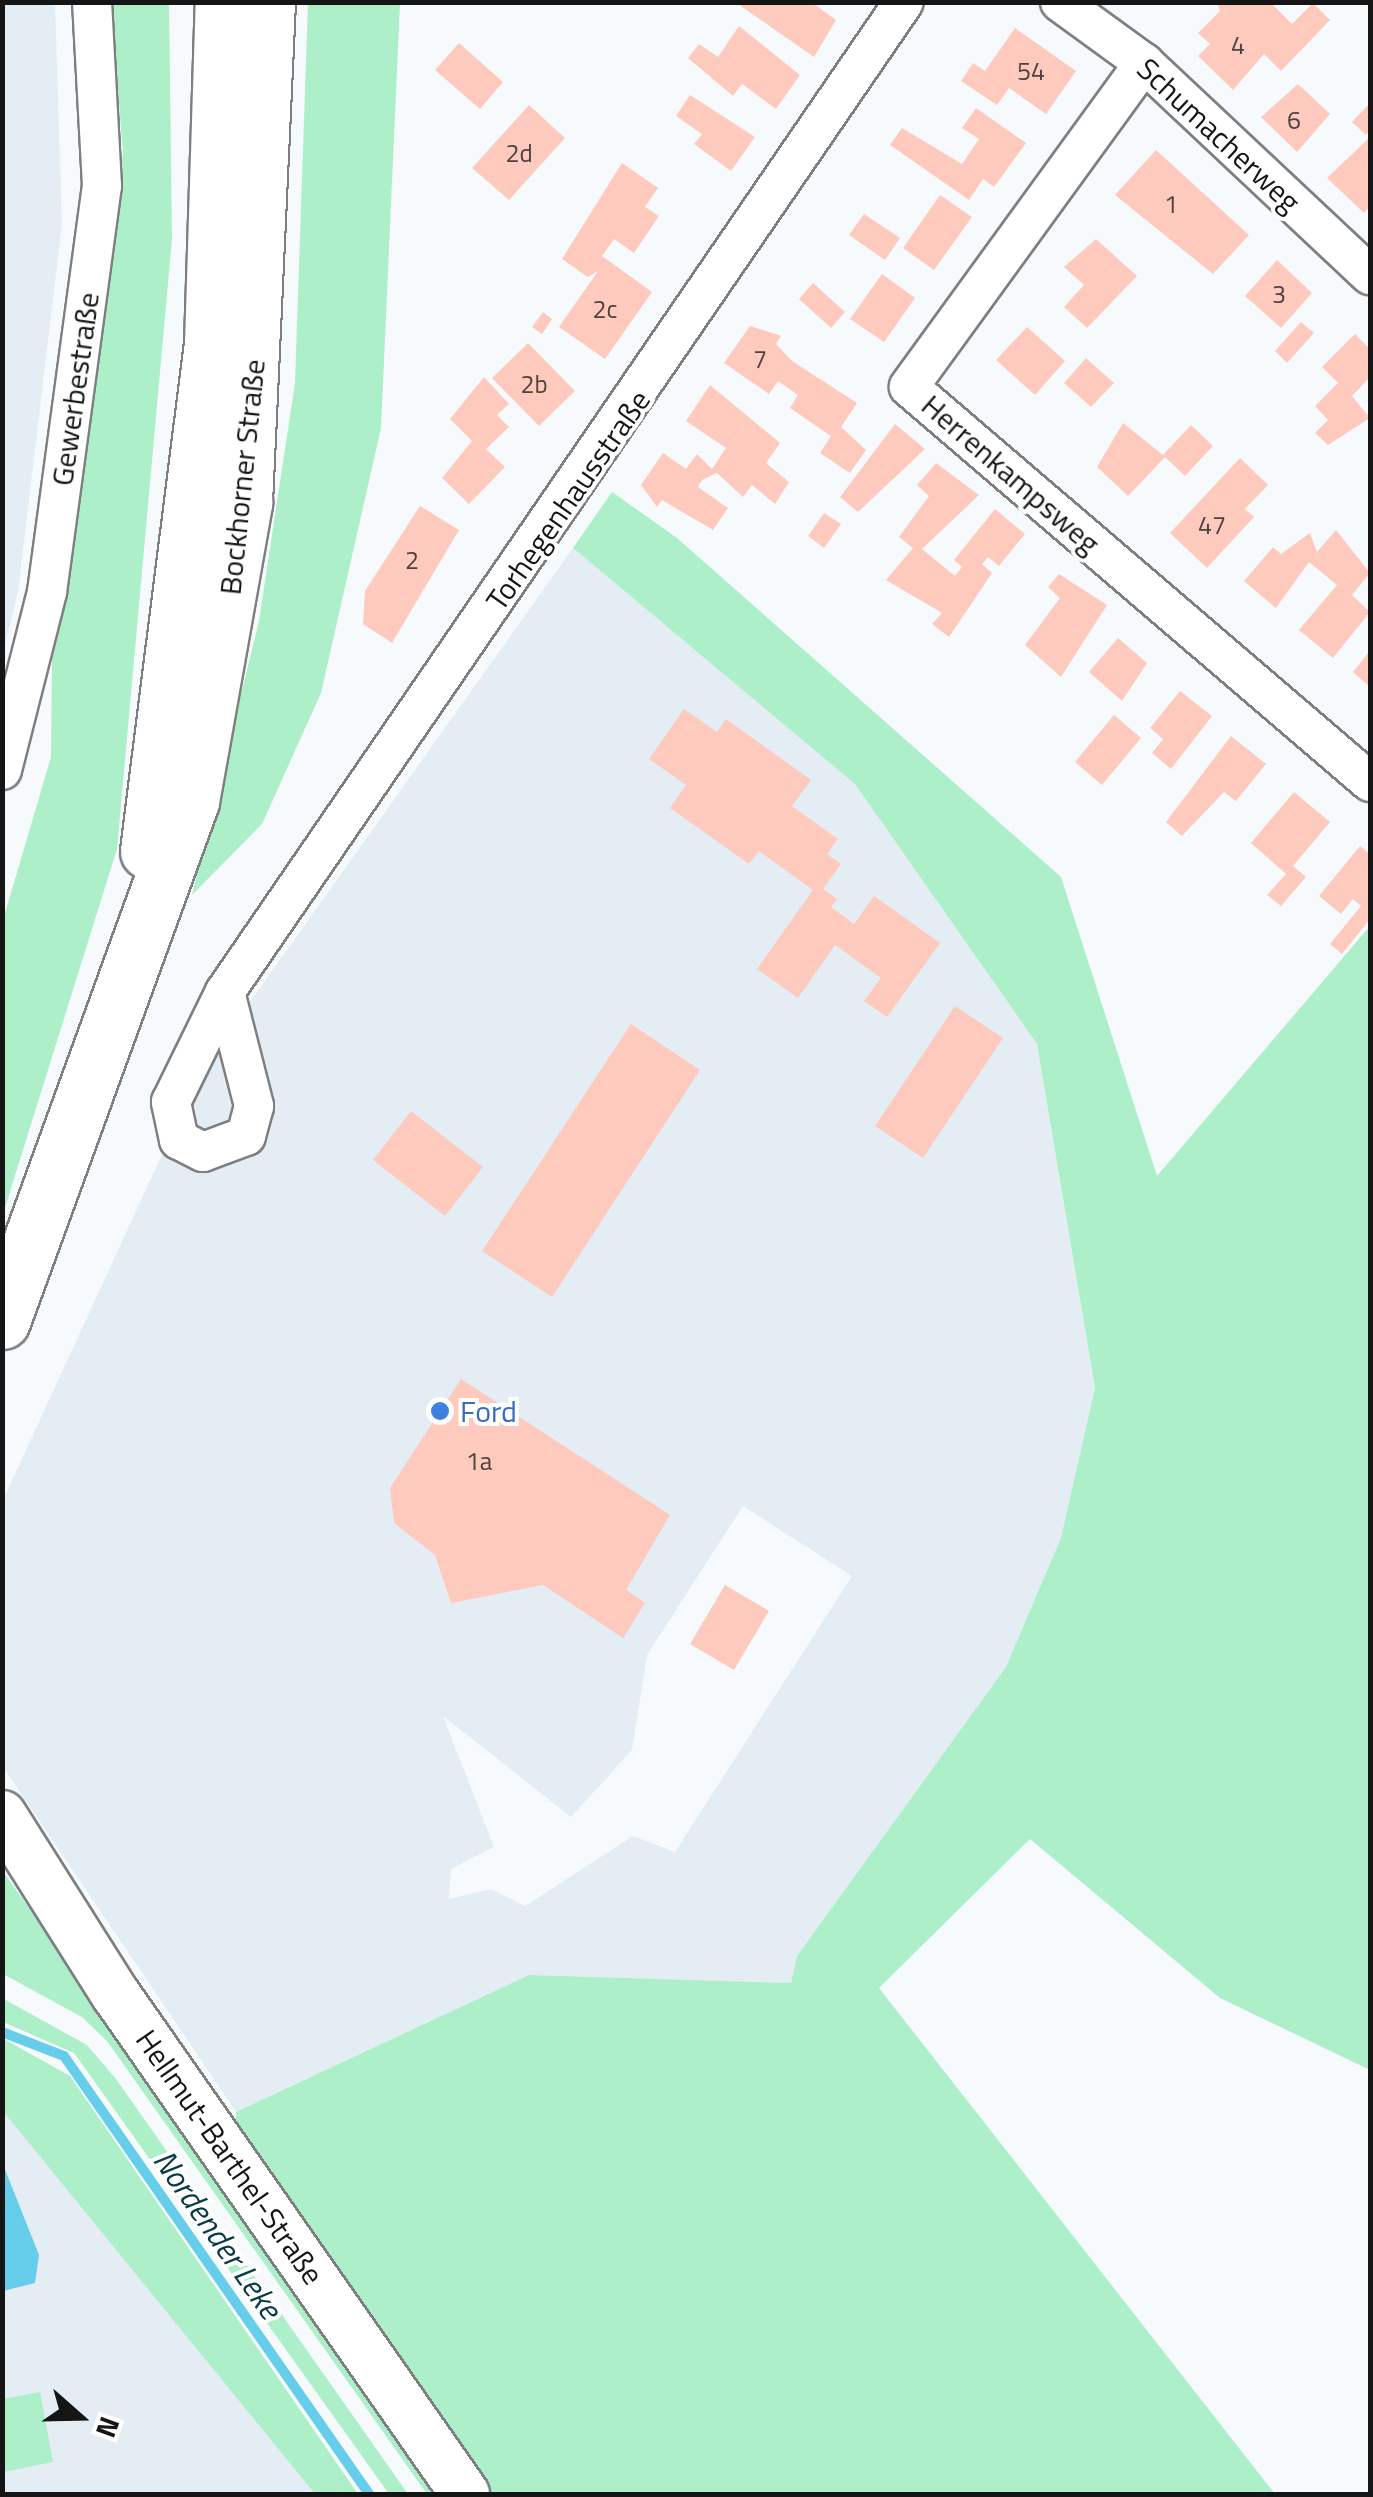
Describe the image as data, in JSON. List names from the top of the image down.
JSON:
{
  "streets": {
    "main road": ["Bockhorner Straße"],
    "street": [
      "Schumacherweg",
      "Gewerbestraße",
      "Herrenkampsweg",
      "Torhegenhausstraße",
      "Hellmut-Barthel-Straße"
    ]
  },
  "crossings": [
    ["Schumacherweg", "Herrenkampsweg"]
  ],
  "water": ["Nordender Leke"],
  "places": ["Ford"],
  "house_numbers": [
    "4",
    "54",
    "6",
    "2d",
    "1",
    "3",
    "2c",
    "7",
    "2b",
    "47",
    "2",
    "1a"
  ],
  "north": "right"
}
